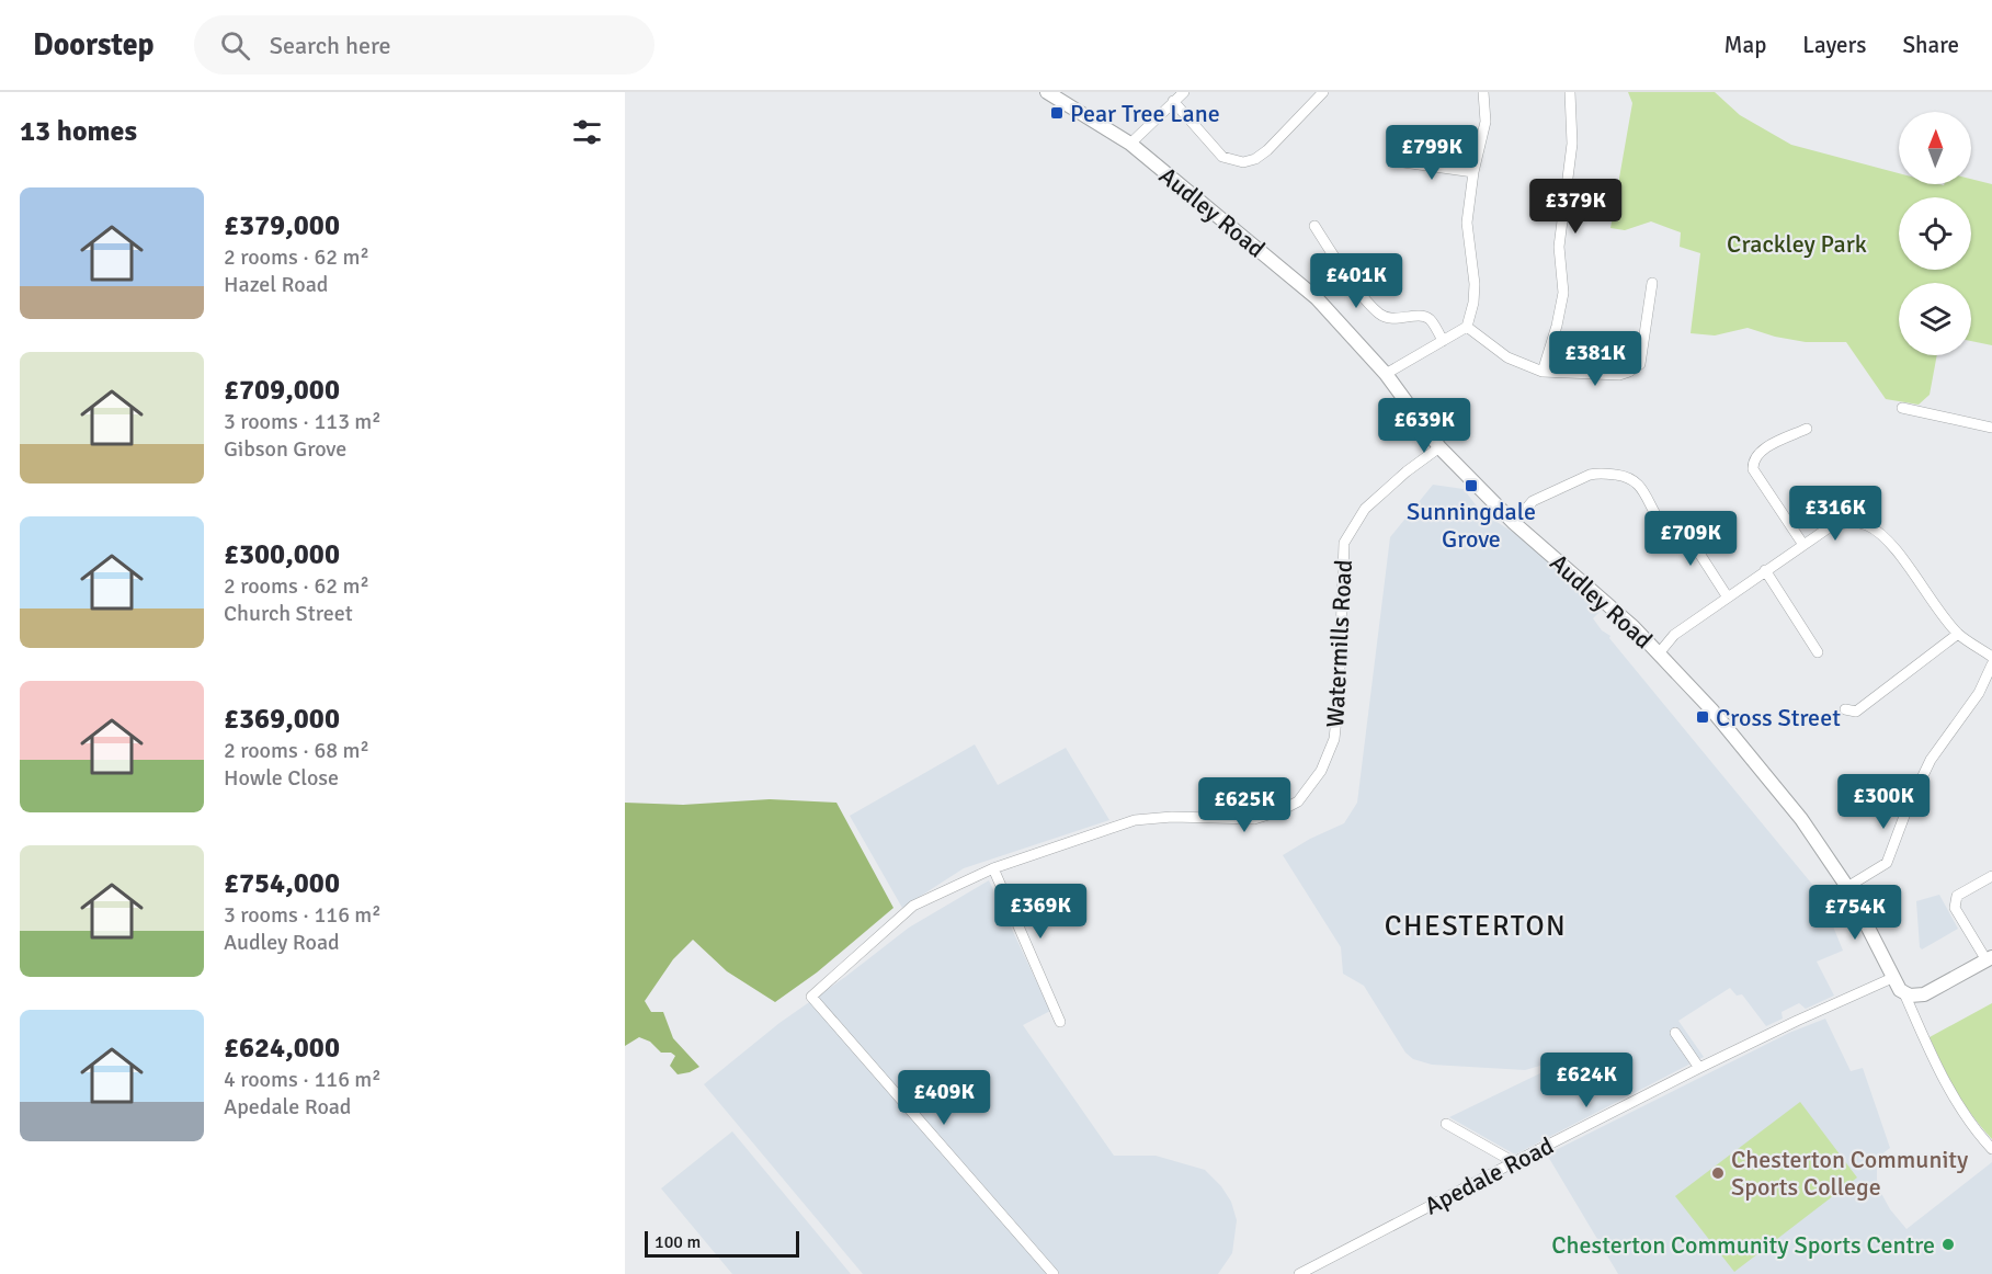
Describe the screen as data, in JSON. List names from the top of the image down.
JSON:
{
  "streets": {
    "main road": ["Audley Road"],
    "street": ["Watermills Road", "Apedale Road"]
  },
  "crossings": [
    ["Audley Road", "Watermills Road"],
    ["Audley Road", "Apedale Road"]
  ],
  "districts": ["CHESTERTON"],
  "parks": ["Crackley Park"],
  "places": {
    "transit": ["Pear Tree Lane", "Sunningdale Grove", "Cross Street"],
    "other": ["Chesterton Community Sports College", "Chesterton Community Sports Centre"]
  },
  "scale_bar": "100 m",
  "north": "top",
  "page": {
    "header": "Doorstep",
    "search": "Search here",
    "nav": ["Map", "Layers", "Share"],
    "heading": "13 homes",
    "price": [
      "£799K",
      "£379K",
      "£401K",
      "£381K",
      "£639K",
      "£316K",
      "£709K",
      "£300K",
      "£625K",
      "£369K",
      "£754K",
      "£624K",
      "£409K"
    ],
    "list": [
      {
        "name": "£379,000",
        "note": "2 rooms · 62 m² · Hazel Road"
      },
      {
        "name": "£709,000",
        "note": "3 rooms · 113 m² · Gibson Grove"
      },
      {
        "name": "£300,000",
        "note": "2 rooms · 62 m² · Church Street"
      },
      {
        "name": "£369,000",
        "note": "2 rooms · 68 m² · Howle Close"
      },
      {
        "name": "£754,000",
        "note": "3 rooms · 116 m² · Audley Road"
      },
      {
        "name": "£624,000",
        "note": "4 rooms · 116 m² · Apedale Road"
      }
    ],
    "scale": "100 m"
  }
}
